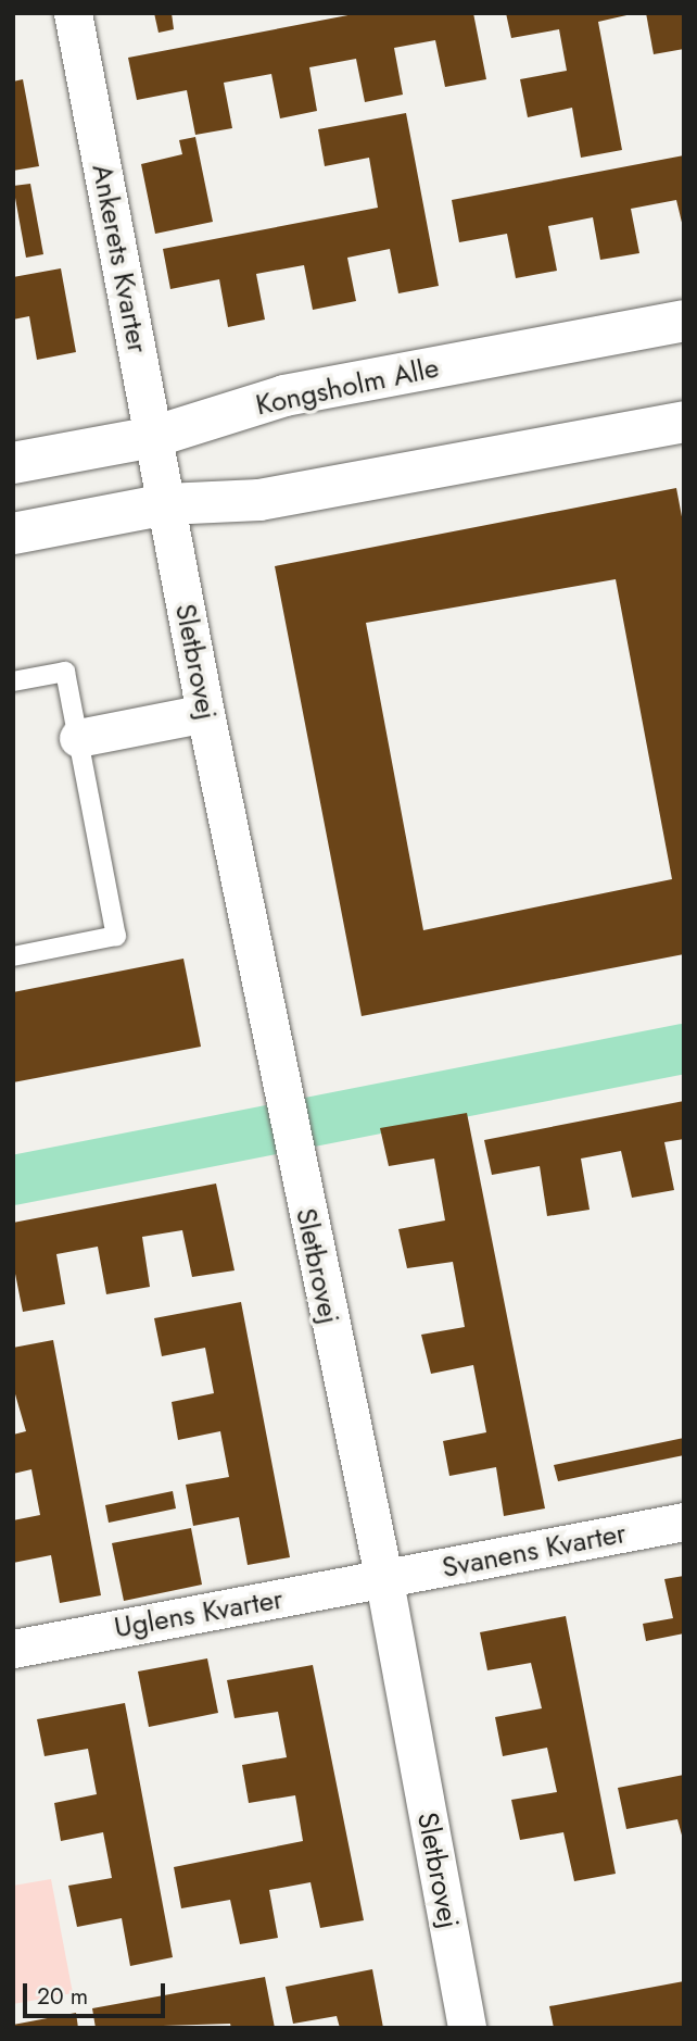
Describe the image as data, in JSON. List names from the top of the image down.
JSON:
{
  "streets": {
    "street": [
      "Ankerets Kvarter",
      "Kongsholm Alle",
      "Sletbrovej",
      "Svanens Kvarter",
      "Uglens Kvarter"
    ]
  },
  "crossings": [
    ["Ankerets Kvarter", "Kongsholm Alle"],
    ["Ankerets Kvarter", "Sletbrovej"],
    ["Sletbrovej", "Svanens Kvarter"],
    ["Sletbrovej", "Uglens Kvarter"],
    ["Svanens Kvarter", "Uglens Kvarter"]
  ],
  "scale_bar": "20 m"
}
